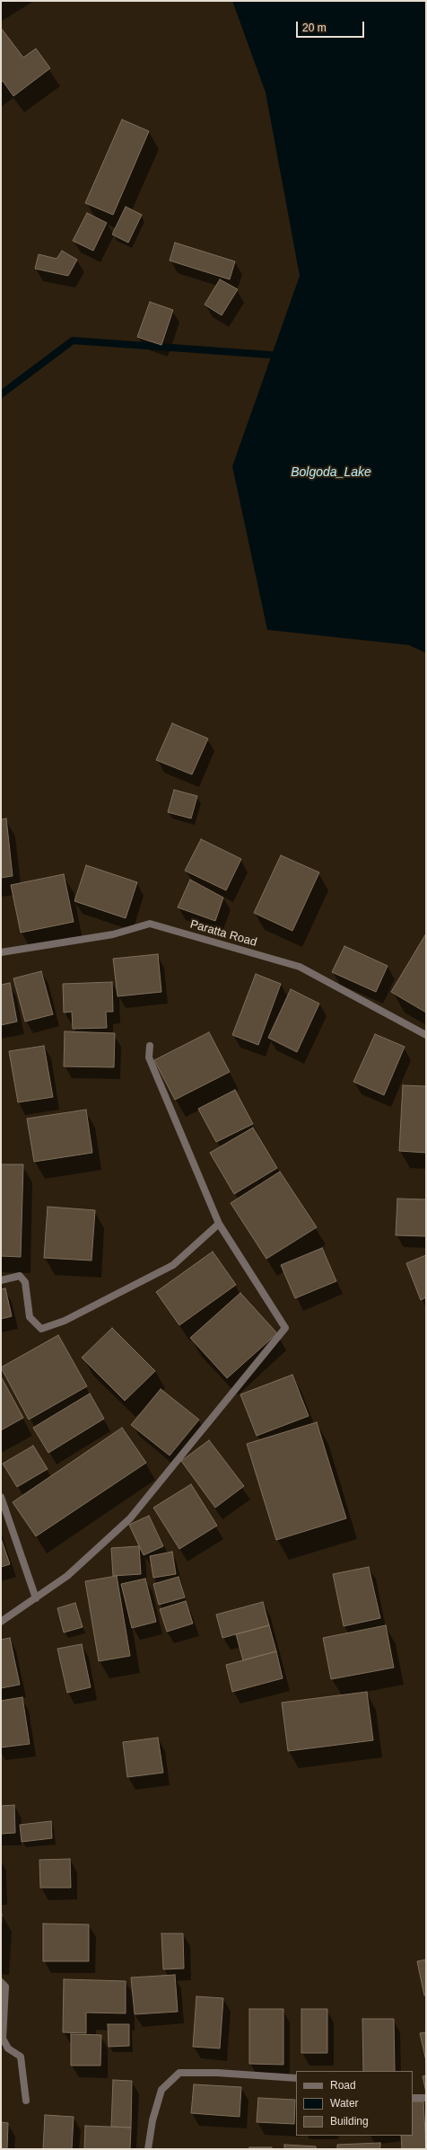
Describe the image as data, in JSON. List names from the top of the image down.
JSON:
{
  "streets": {
    "street": ["Paratta Road"]
  },
  "water": ["Bolgoda_Lake"],
  "legend": ["Road", "Water", "Building"],
  "scale_bar": "20 m"
}
